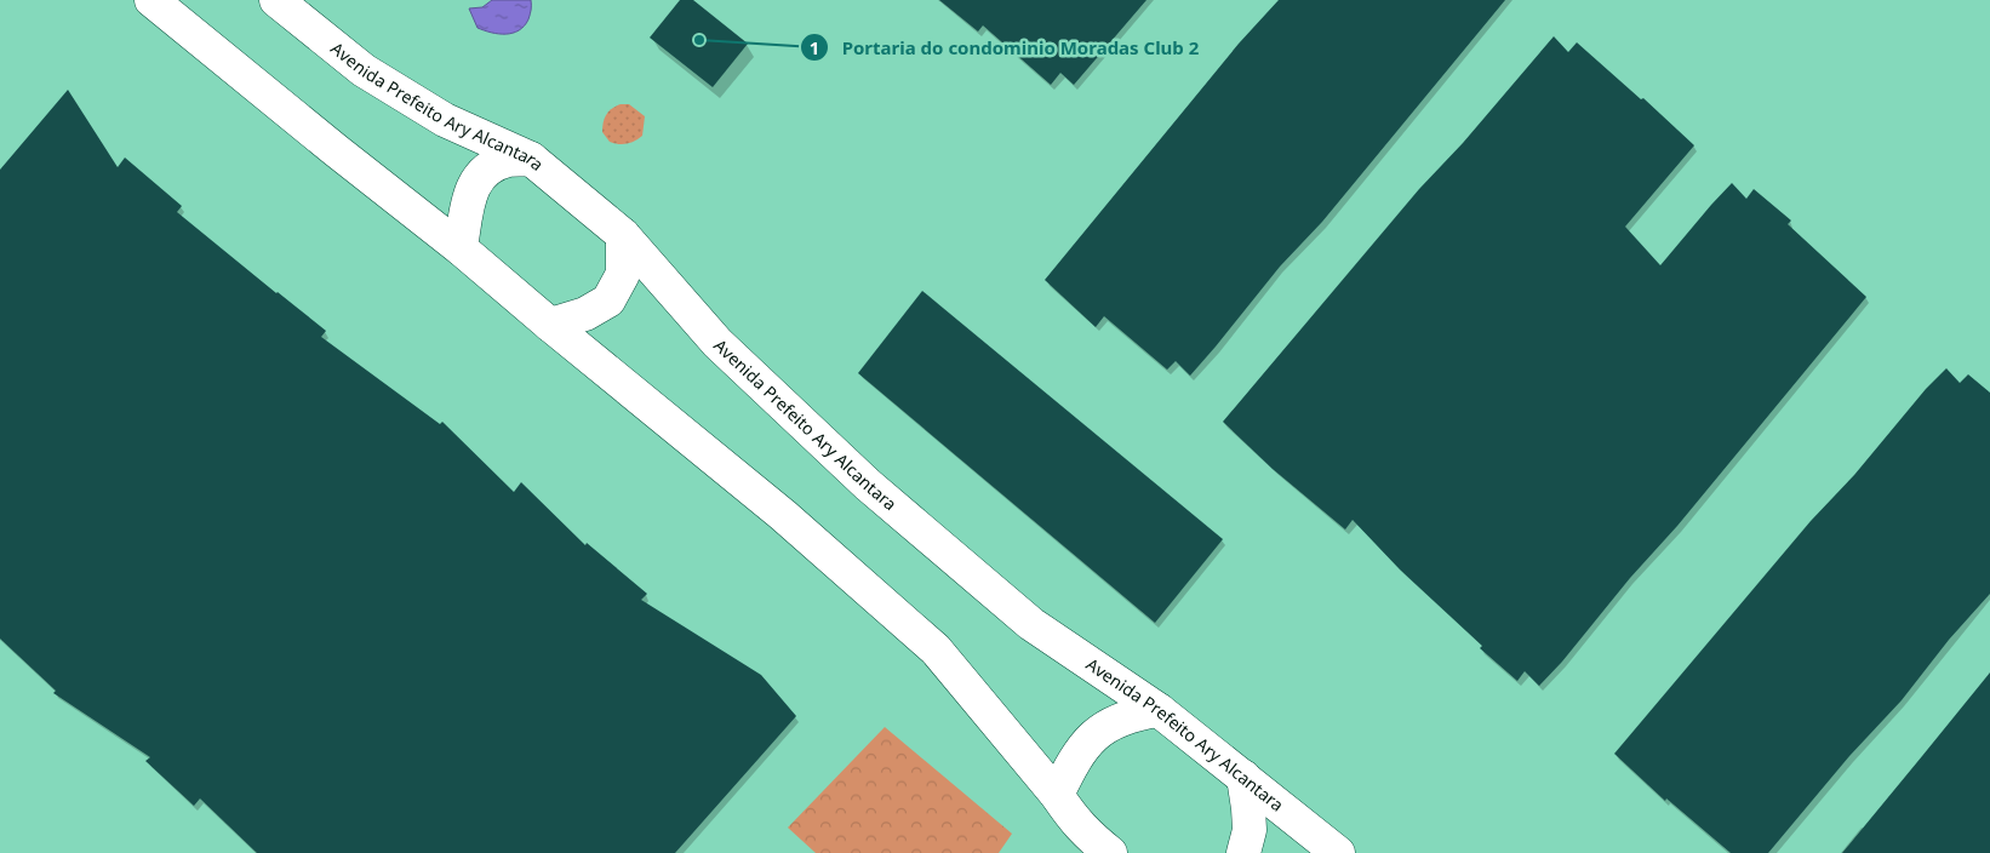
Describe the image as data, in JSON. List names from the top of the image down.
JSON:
{
  "streets": {
    "street": ["Avenida Prefeito Ary Alcantara"]
  },
  "places": ["Portaria do condominio Moradas Club 2"]
}
